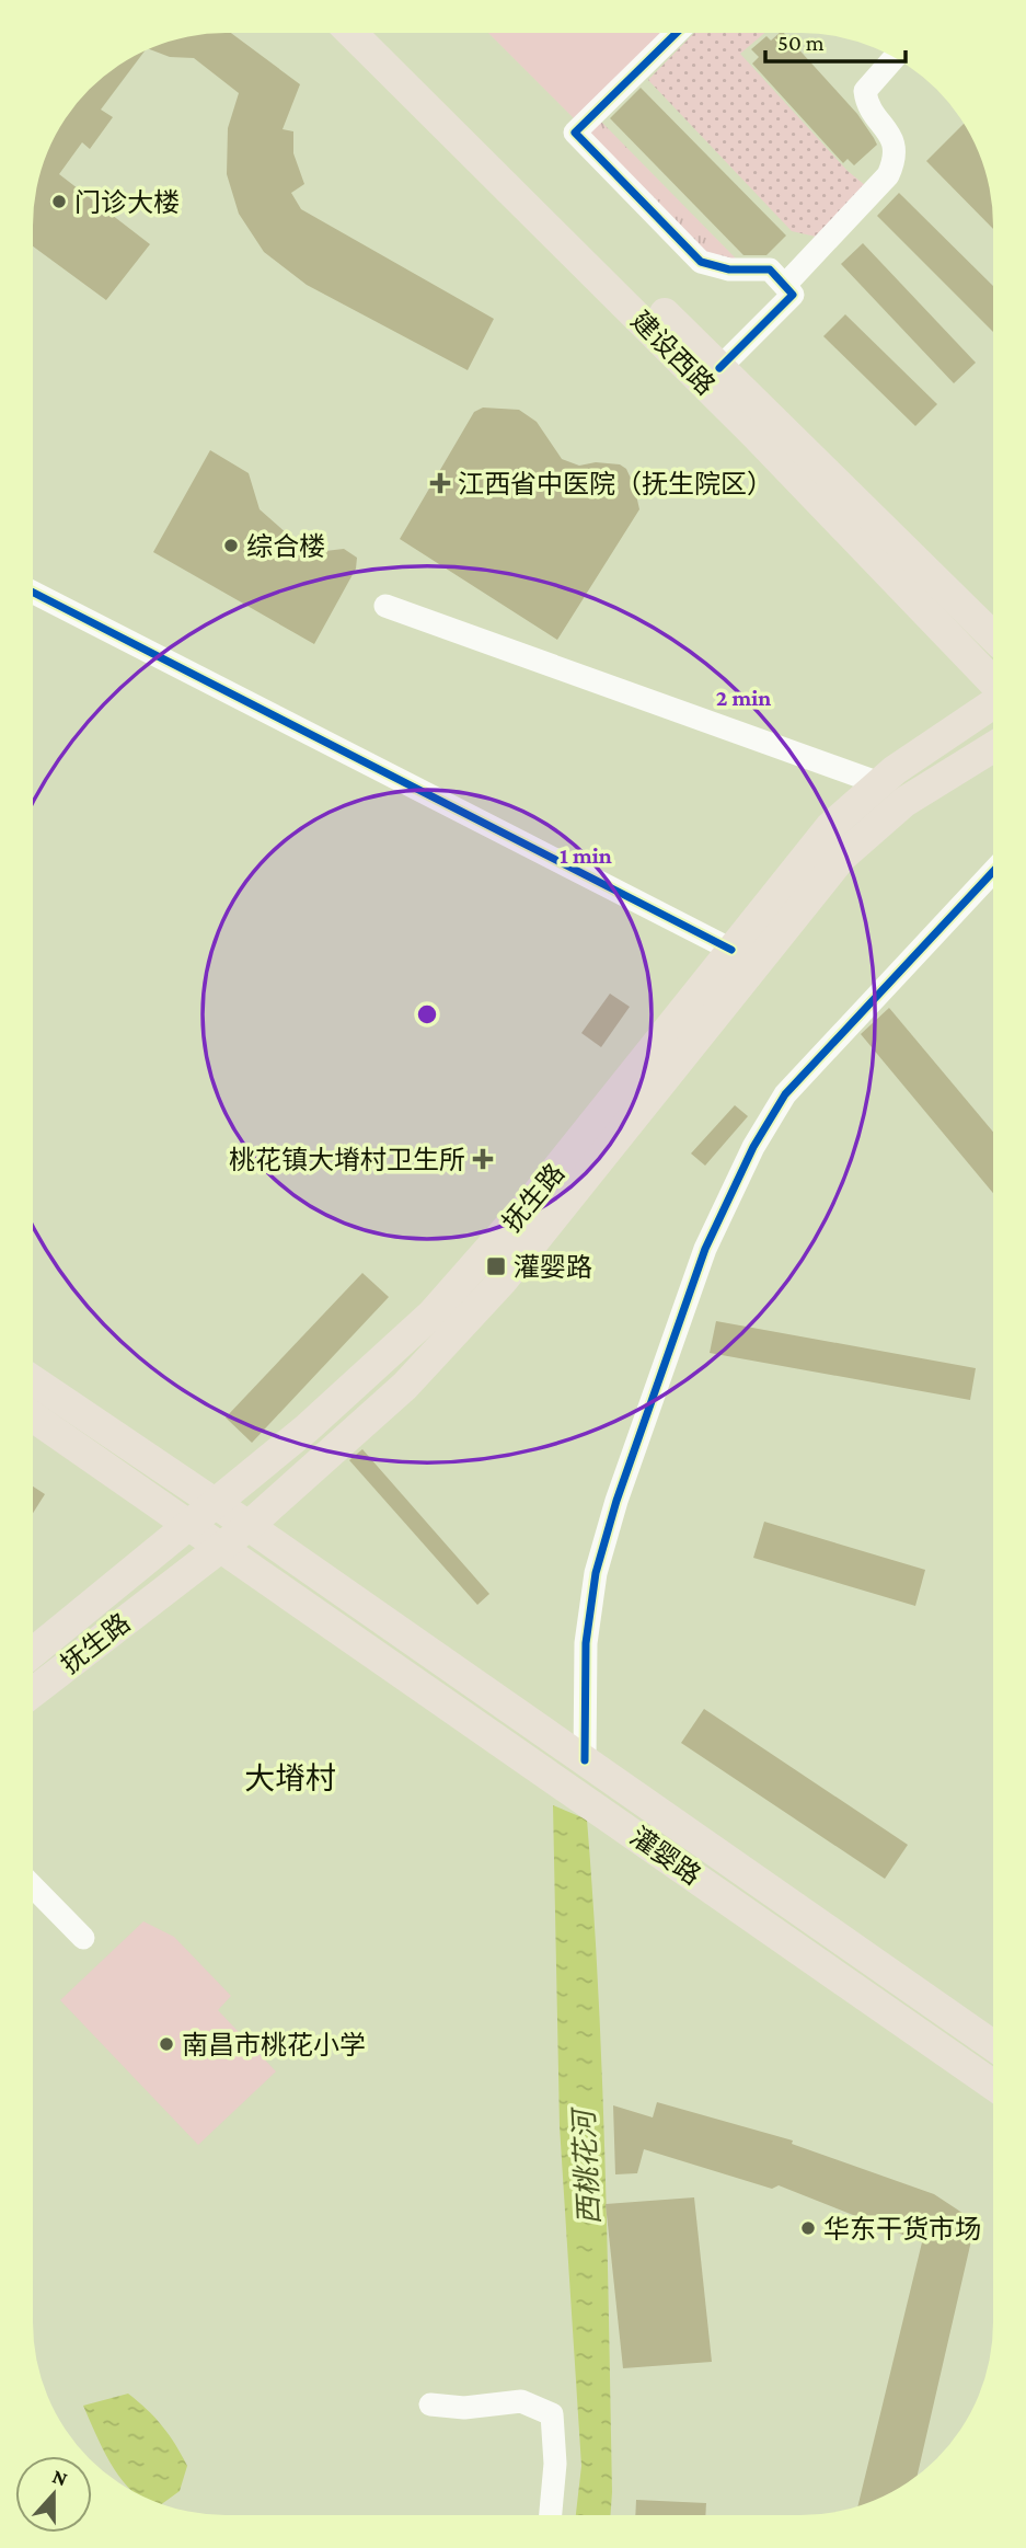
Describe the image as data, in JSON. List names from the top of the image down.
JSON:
{
  "streets": {
    "main road": ["建设西路", "抚生路", "灌婴路"]
  },
  "crossings": [
    ["抚生路", "灌婴路"]
  ],
  "districts": ["大塉村"],
  "water": ["西桃花河"],
  "places": {
    "other": [
      "门诊大楼",
      "综合楼",
      "南昌市桃花小学",
      "华东干货市场"
    ],
    "health": ["江西省中医院（抚生院区）", "桃花镇大塉村卫生所"],
    "transit": ["灌婴路"]
  },
  "scale_bar": "50 m",
  "north": "top",
  "rings": ["2 min", "1 min"]
}
